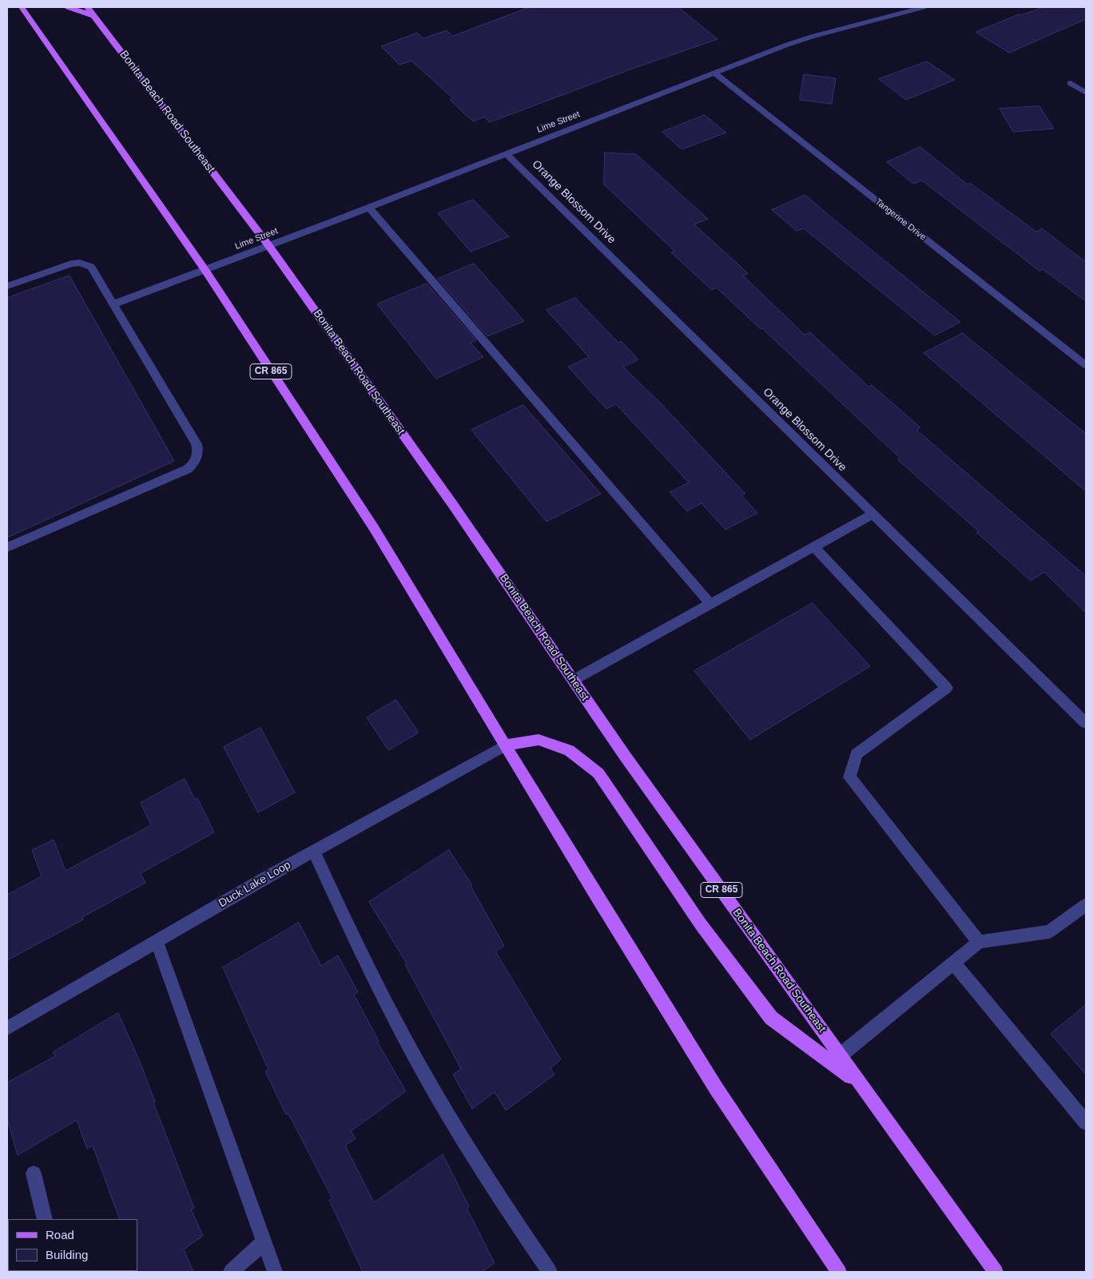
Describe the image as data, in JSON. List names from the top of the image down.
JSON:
{
  "streets": {
    "main road": ["Bonita Beach Road Southeast", "CR 865"],
    "street": [
      "Lime Street",
      "Orange Blossom Drive",
      "Tangerine Drive",
      "Duck Lake Loop"
    ]
  },
  "crossings": [
    ["Bonita Beach Road Southeast", "Lime Street"],
    ["Lime Street", "Orange Blossom Drive"],
    ["Lime Street", "Tangerine Drive"],
    ["Lime Street", "CR 865"],
    ["CR 865", "Duck Lake Loop"]
  ],
  "legend": ["Road", "Building"]
}
